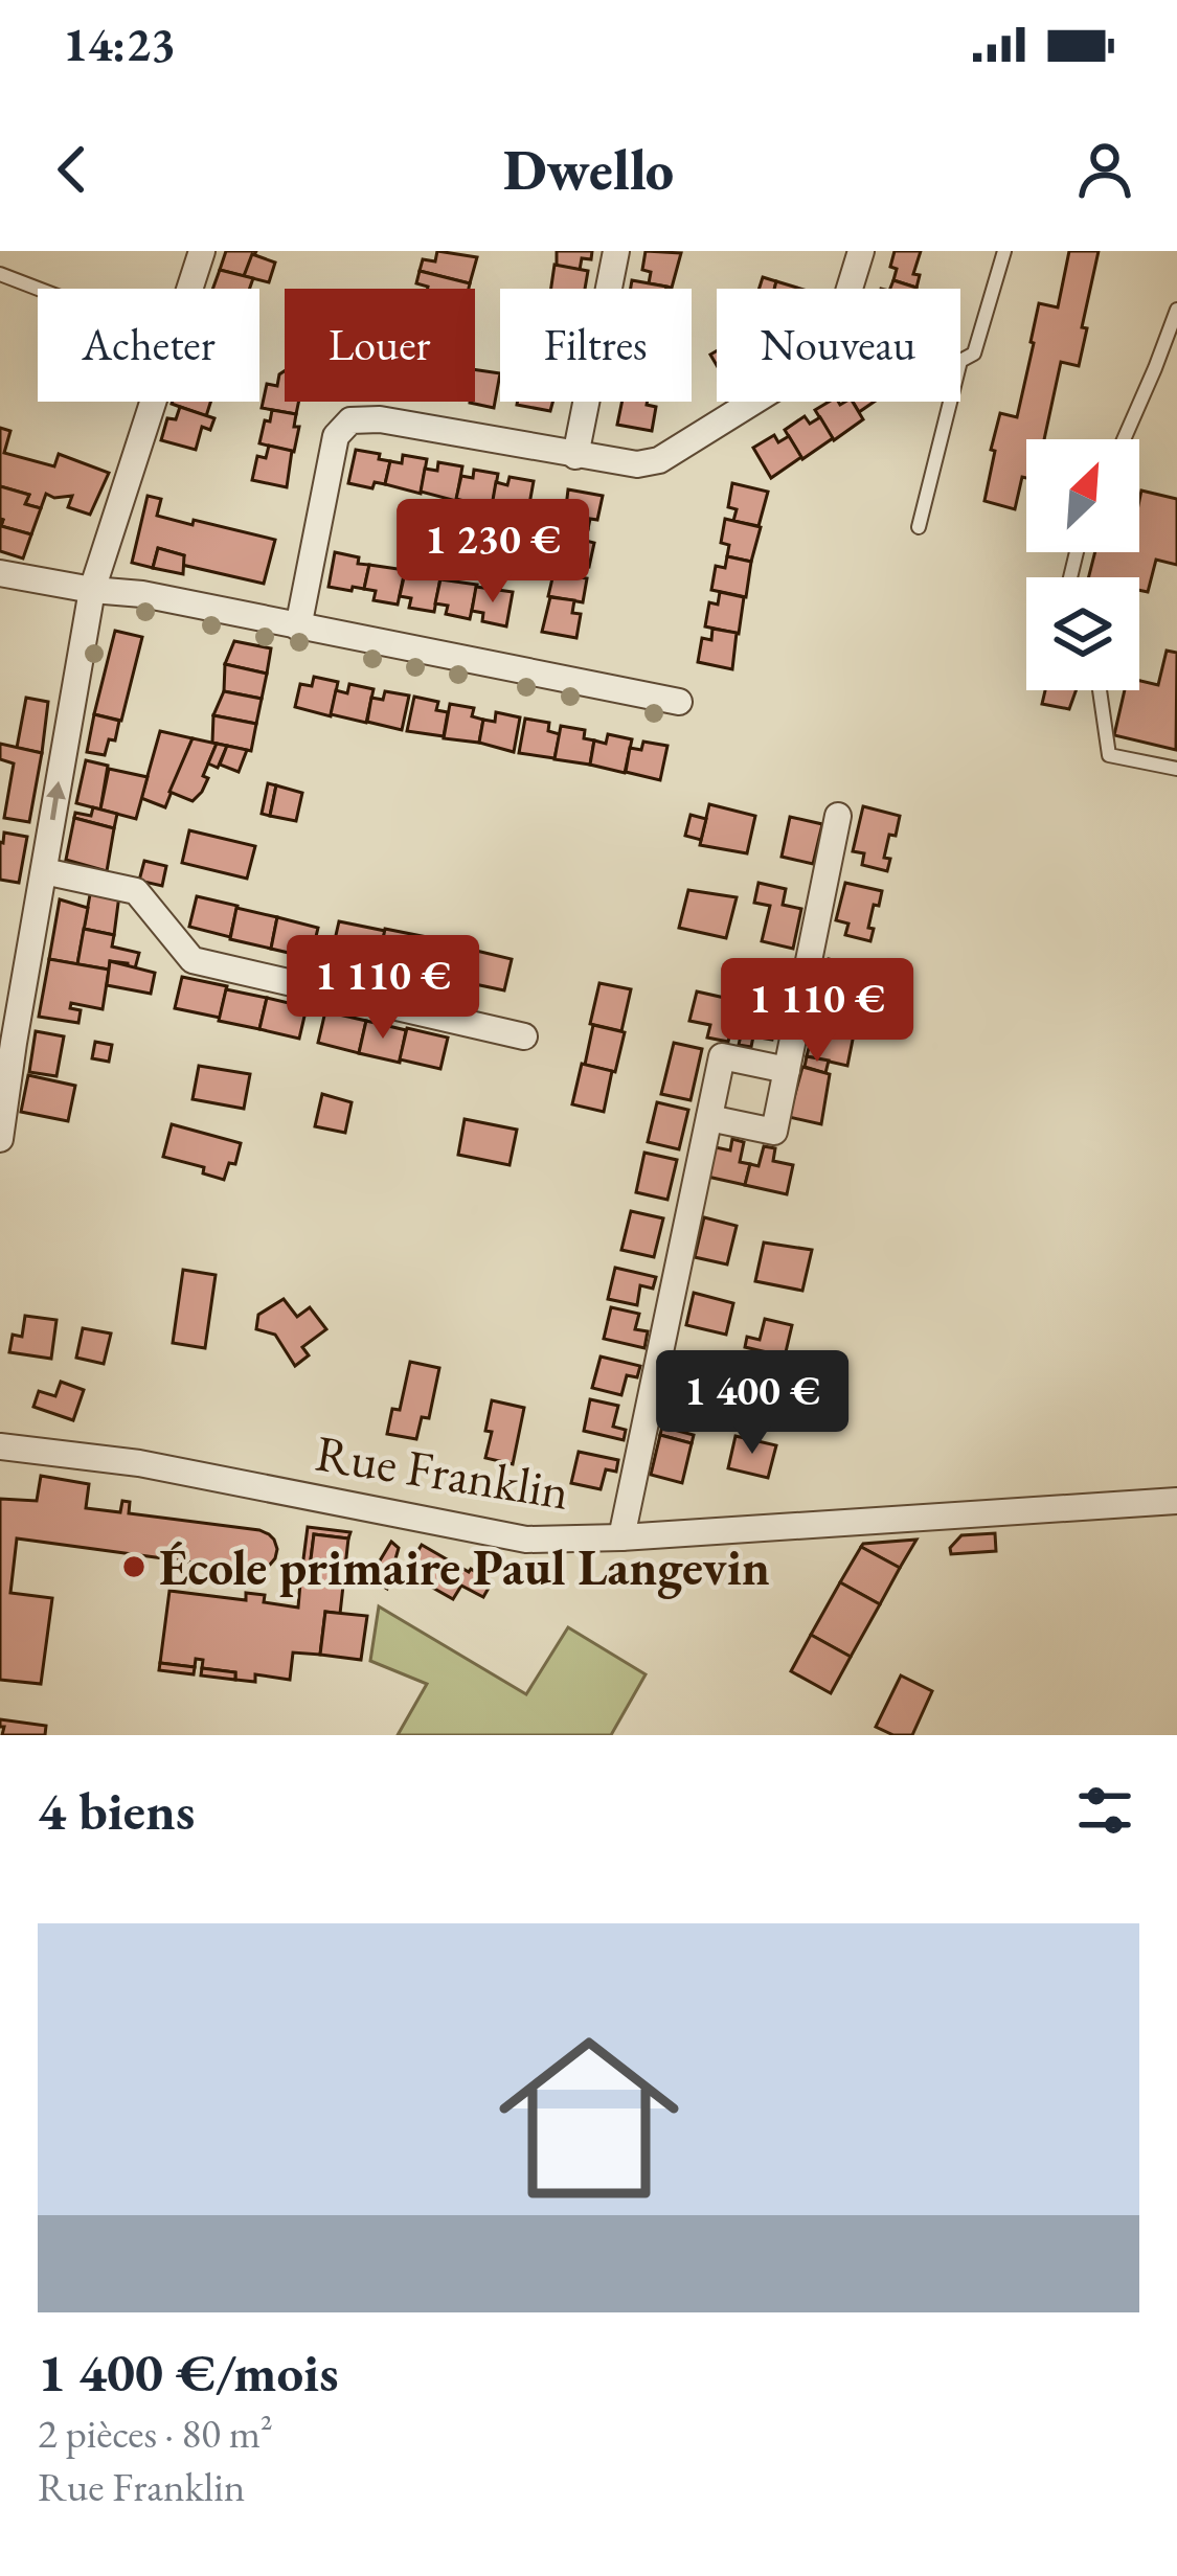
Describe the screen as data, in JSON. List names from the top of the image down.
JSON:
{
  "streets": {
    "street": ["Rue Franklin"]
  },
  "places": ["École primaire Paul Langevin"],
  "north": "top right",
  "page": {
    "status": "14:23",
    "header": "Dwello",
    "chip": [
      "Acheter",
      "Louer",
      "Filtres",
      "Nouveau"
    ],
    "price": [
      "1 230 €",
      "1 110 €",
      "1 110 €",
      "1 400 €"
    ],
    "heading": "4 biens",
    "list": [
      {
        "name": "1 400 €/mois",
        "note": "2 pièces · 80 m² · Rue Franklin"
      }
    ]
  }
}
